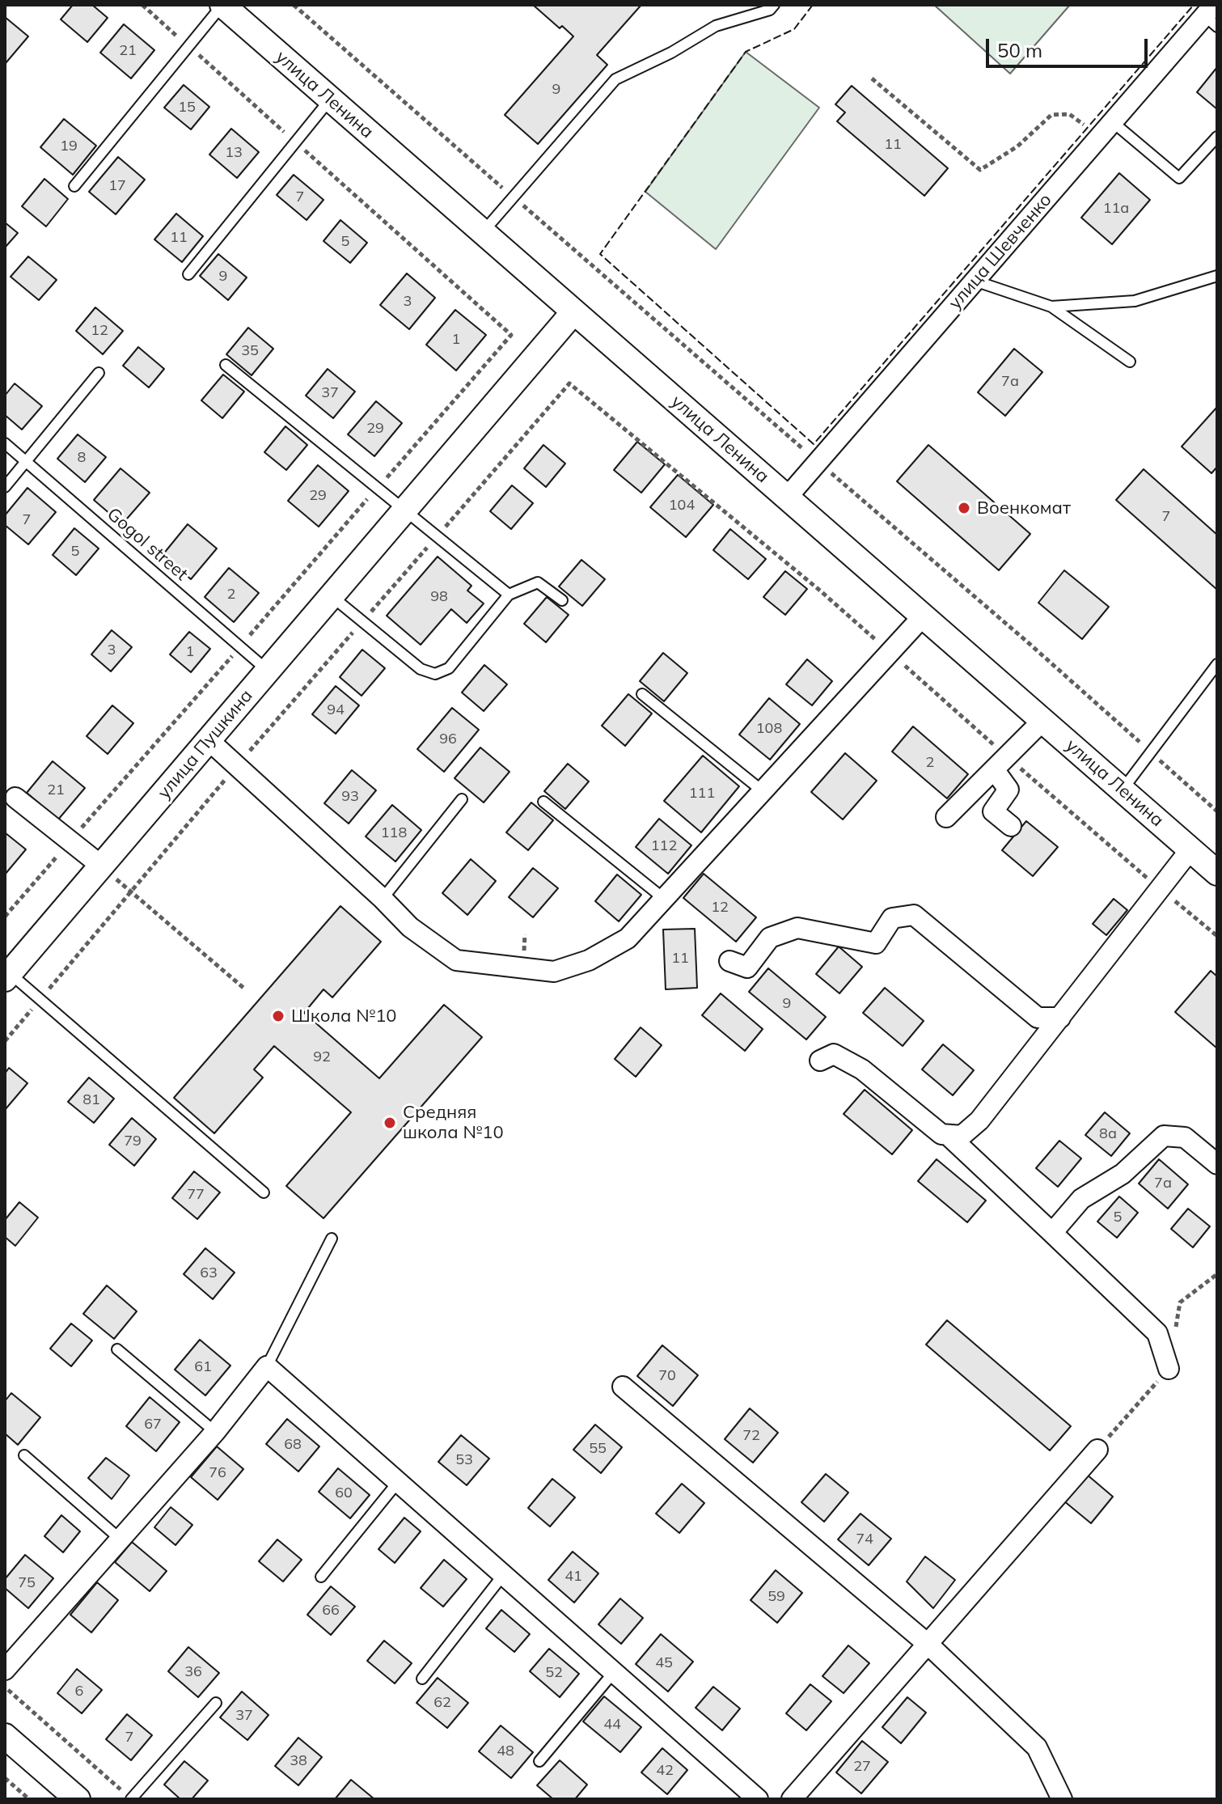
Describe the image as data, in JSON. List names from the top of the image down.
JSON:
{
  "streets": {
    "street": ["улица Ленина", "улица Шевченко", "улица Пушкина"],
    "lane": ["Gogol street"]
  },
  "crossings": [
    ["улица Ленина", "улица Шевченко"],
    ["улица Ленина", "улица Пушкина"],
    ["Gogol street", "улица Пушкина"]
  ],
  "places": ["Военкомат", "Школа №10", "Средняя школа №10"],
  "house_numbers": [
    "21",
    "9",
    "15",
    "11",
    "19",
    "13",
    "17",
    "7",
    "11а",
    "11",
    "5",
    "9",
    "3",
    "12",
    "1",
    "35",
    "7а",
    "37",
    "29",
    "8",
    "29",
    "104",
    "7",
    "7",
    "5",
    "2",
    "98",
    "3",
    "1",
    "94",
    "108",
    "96",
    "2",
    "21",
    "111",
    "93",
    "118",
    "112",
    "12",
    "11",
    "9",
    "92",
    "81",
    "8а",
    "79",
    "7а",
    "77",
    "5",
    "63",
    "61",
    "70",
    "67",
    "72",
    "68",
    "55",
    "53",
    "76",
    "60",
    "74",
    "41",
    "75",
    "59",
    "66",
    "45",
    "36",
    "52",
    "6",
    "62",
    "37",
    "44",
    "7",
    "48",
    "38",
    "27",
    "42"
  ],
  "scale_bar": "50 m"
}
